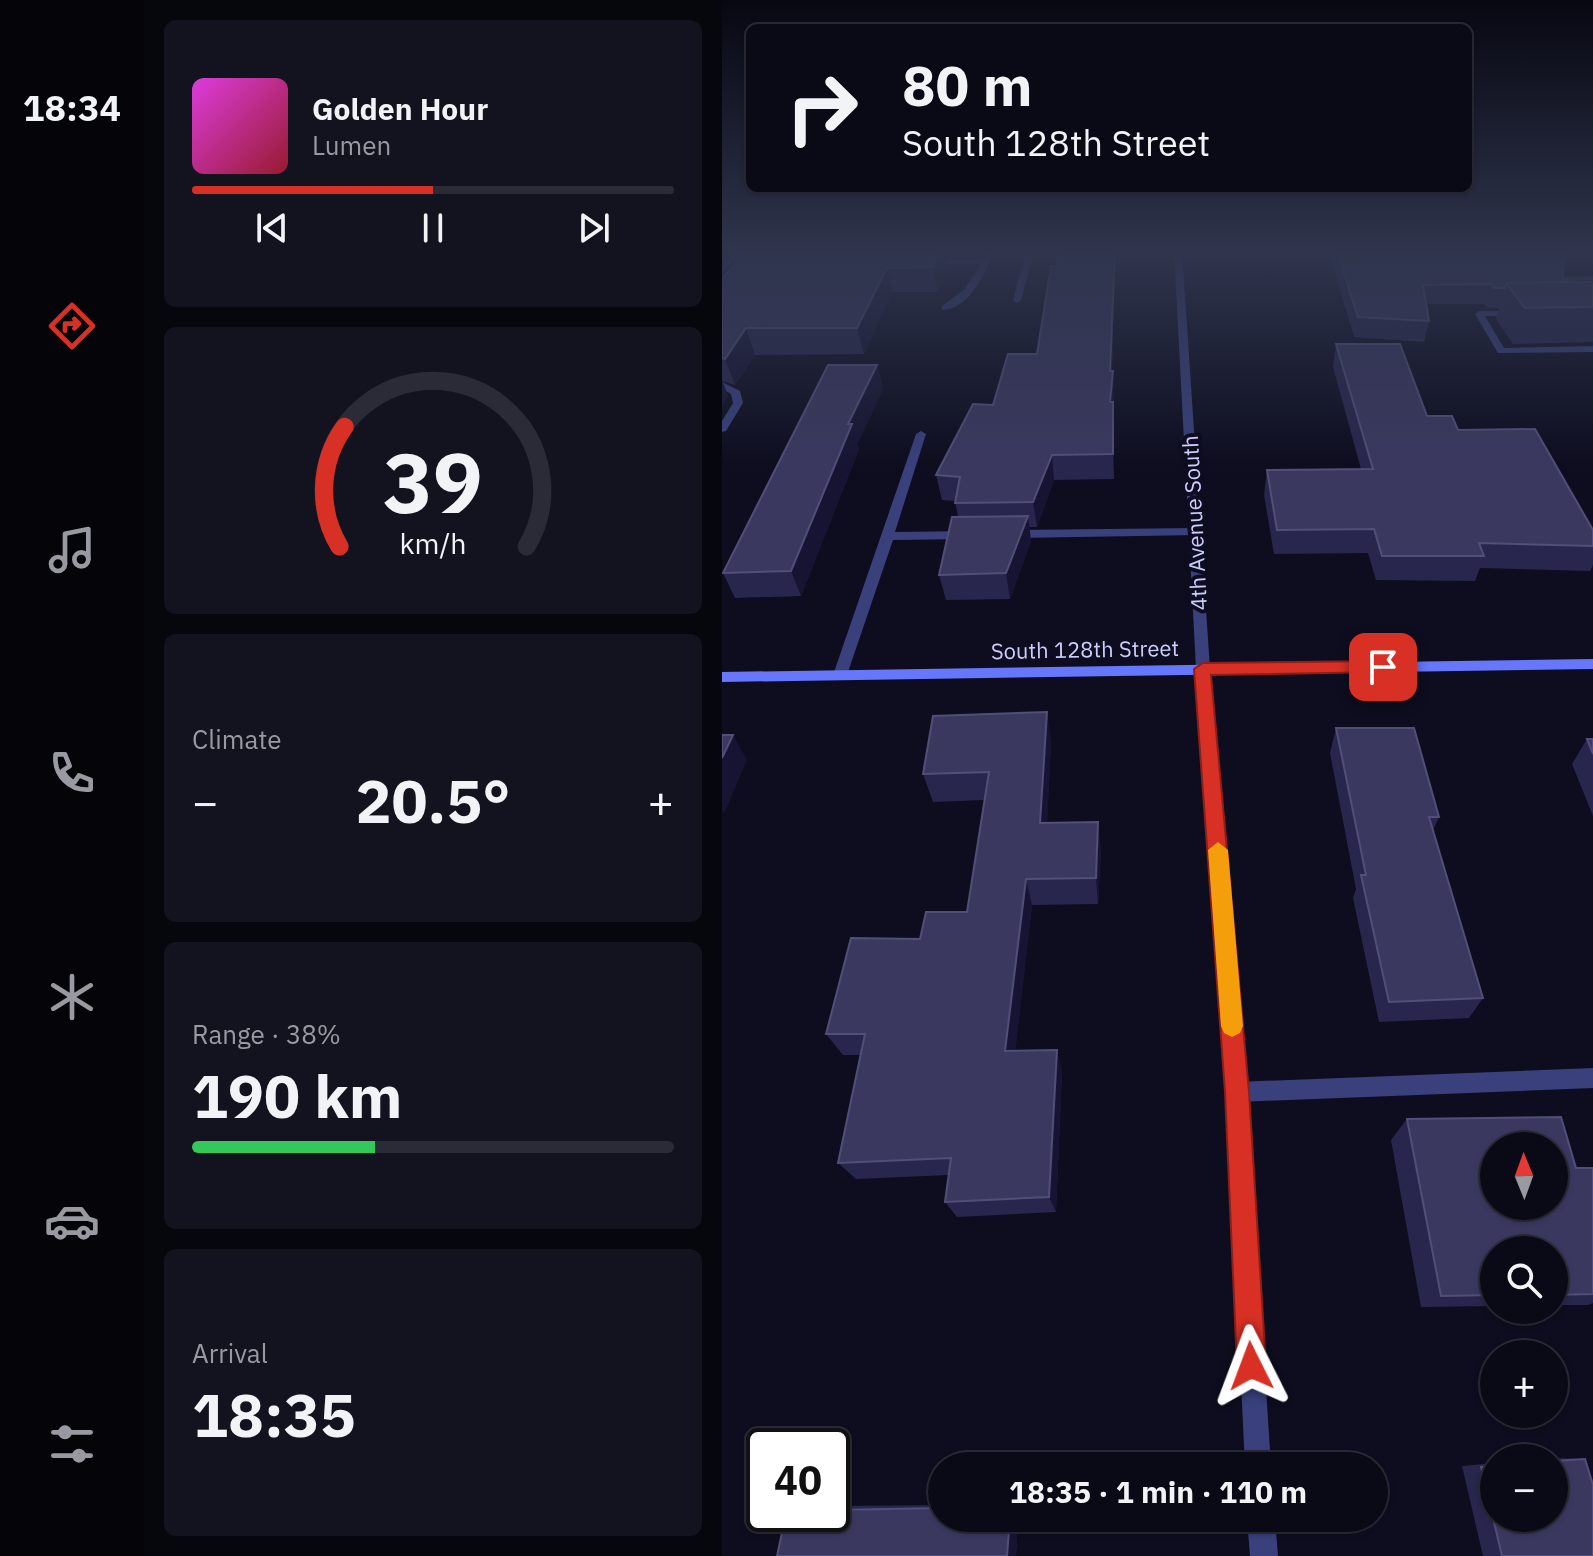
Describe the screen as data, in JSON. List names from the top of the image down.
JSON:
{
  "streets": {
    "main road": ["South 128th Street"],
    "street": ["4th Avenue South"]
  },
  "crossings": [
    ["4th Avenue South", "South 128th Street"]
  ],
  "north": "top",
  "page": {
    "tabs": "18:34",
    "turn": ["80 m", "South 128th Street"],
    "song": ["Golden Hour", "Lumen"],
    "tile": [
      "Climate",
      ["Range · 38%", "190 km"],
      ["Arrival", "18:35"]
    ],
    "heat": ["−", "20.5°", "+"],
    "map_buttons": ["+", "−"],
    "limit": "40",
    "trip": "18:35 · 1 min · 110 m",
    "gauge": ["39", "km/h"]
  }
}
